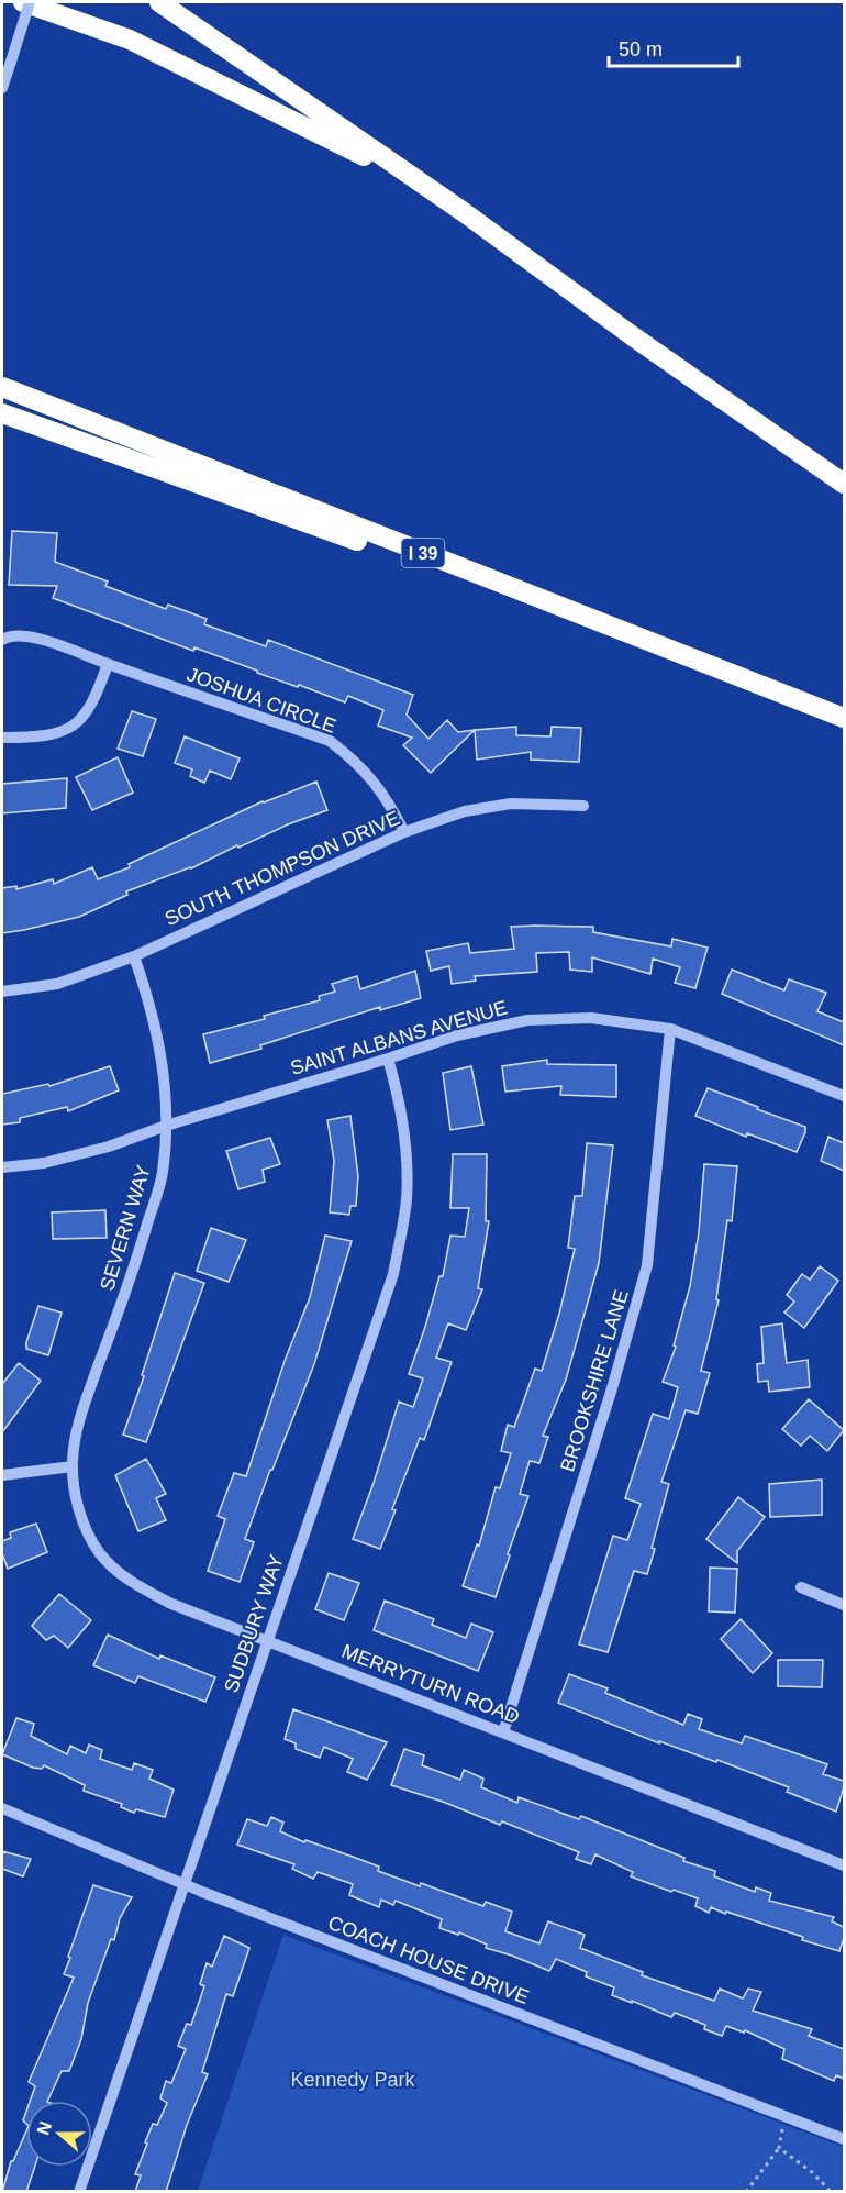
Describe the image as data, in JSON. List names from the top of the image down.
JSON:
{
  "streets": {
    "highway": ["I 39"],
    "street": [
      "JOSHUA CIRCLE",
      "SOUTH THOMPSON DRIVE",
      "SAINT ALBANS AVENUE",
      "SEVERN WAY",
      "BROOKSHIRE LANE",
      "SUDBURY WAY",
      "MERRYTURN ROAD",
      "COACH HOUSE DRIVE"
    ]
  },
  "crossings": [
    ["JOSHUA CIRCLE", "SOUTH THOMPSON DRIVE"],
    ["SOUTH THOMPSON DRIVE", "SEVERN WAY"],
    ["SAINT ALBANS AVENUE", "SEVERN WAY"],
    ["SAINT ALBANS AVENUE", "BROOKSHIRE LANE"],
    ["SAINT ALBANS AVENUE", "SUDBURY WAY"],
    ["SEVERN WAY", "MERRYTURN ROAD"],
    ["BROOKSHIRE LANE", "MERRYTURN ROAD"],
    ["SUDBURY WAY", "MERRYTURN ROAD"],
    ["SUDBURY WAY", "COACH HOUSE DRIVE"]
  ],
  "parks": ["Kennedy Park"],
  "scale_bar": "50 m",
  "north": "left"
}
